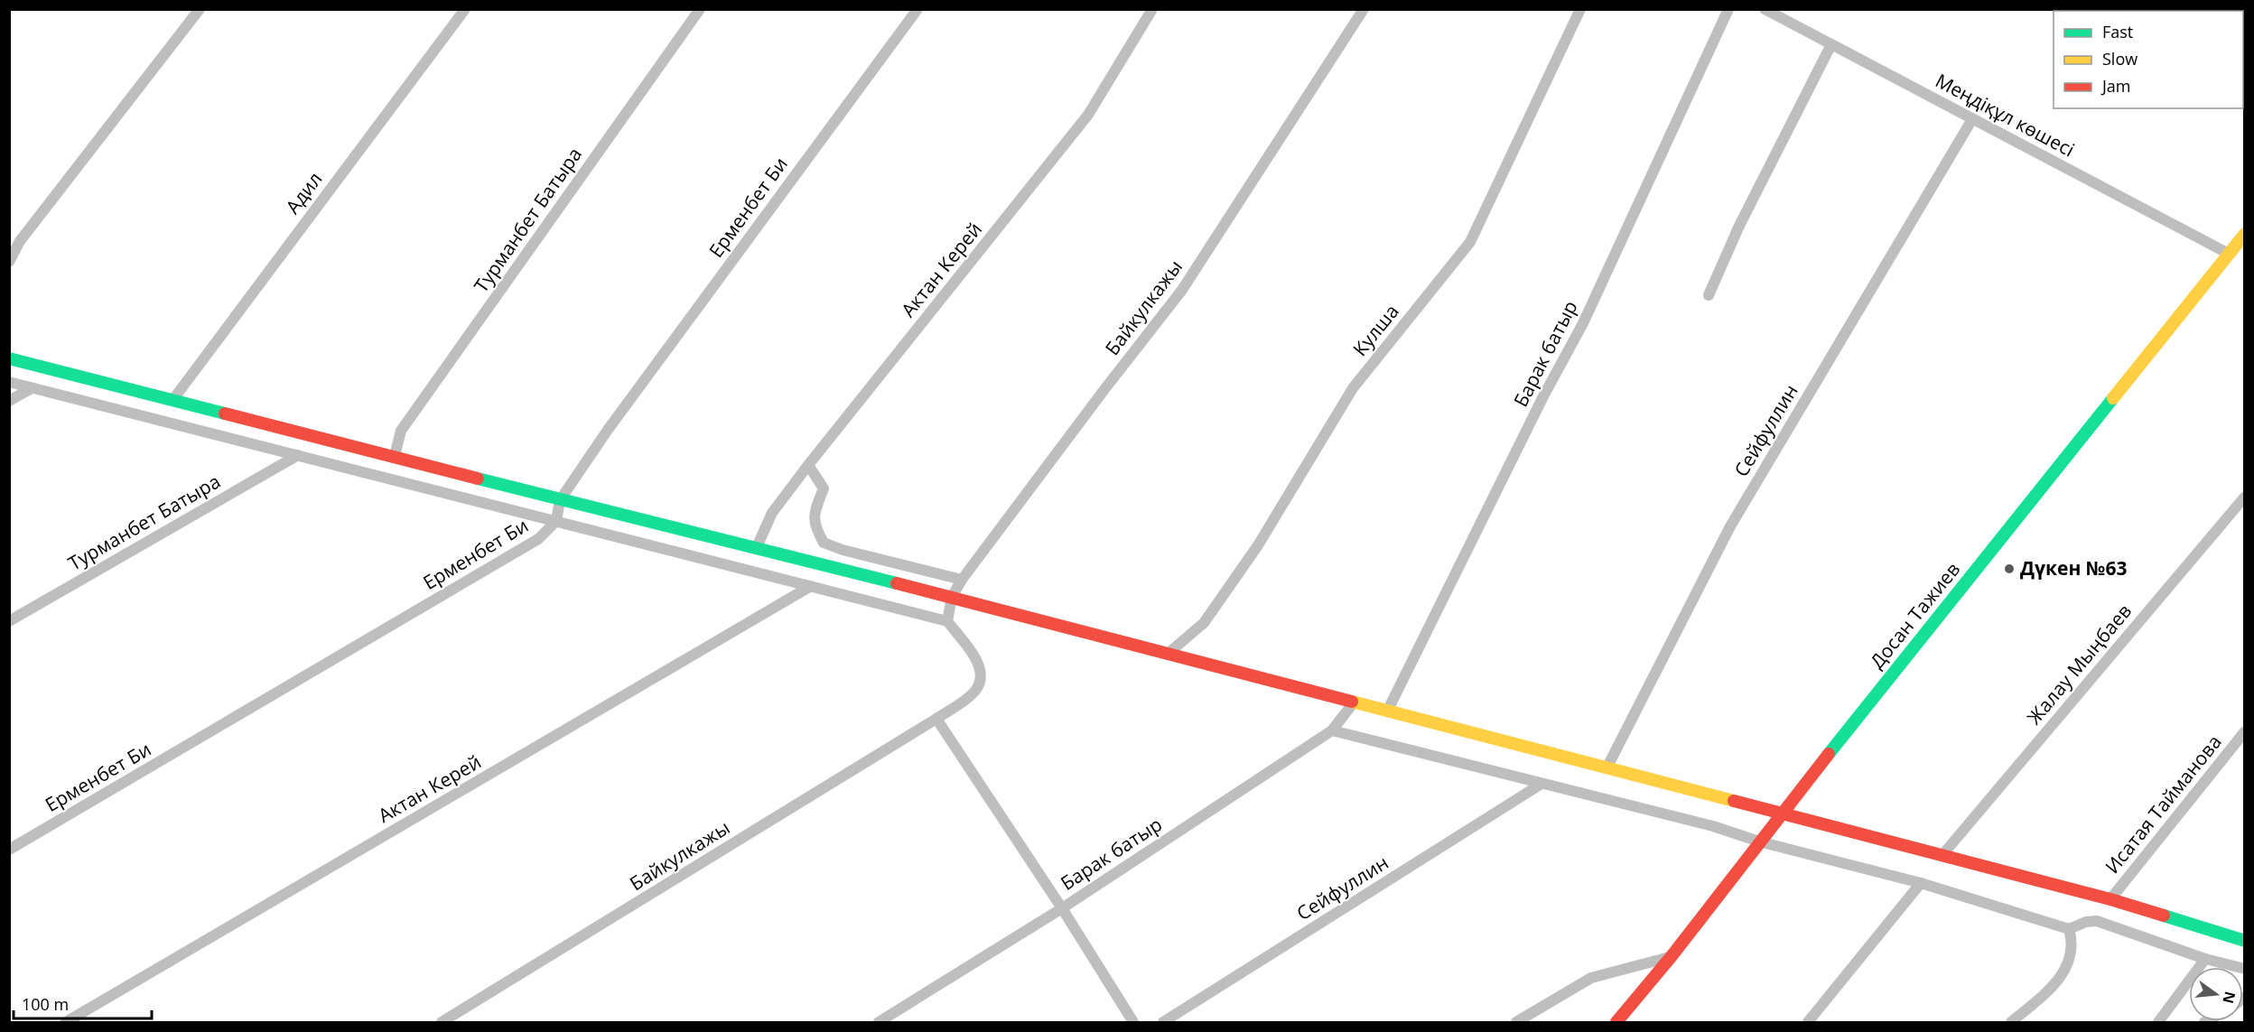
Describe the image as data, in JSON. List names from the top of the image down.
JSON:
{
  "streets": {
    "street": [
      "Меңдіқұл көшесі",
      "Адил",
      "Ерменбет Би",
      "Турманбет Батыра",
      "Актан Керей",
      "Байкулкажы",
      "Кулша",
      "Барак батыр",
      "Сейфуллин",
      "Досан Тажиев",
      "Жалау Мыңбаев",
      "Исатая Тайманова"
    ]
  },
  "crossings": [
    ["Меңдіқұл көшесі", "Сейфуллин"],
    ["Меңдіқұл көшесі", "Досан Тажиев"]
  ],
  "places": ["Дүкен №63"],
  "legend": ["Fast", "Slow", "Jam"],
  "scale_bar": "100 m",
  "north": "right"
}
